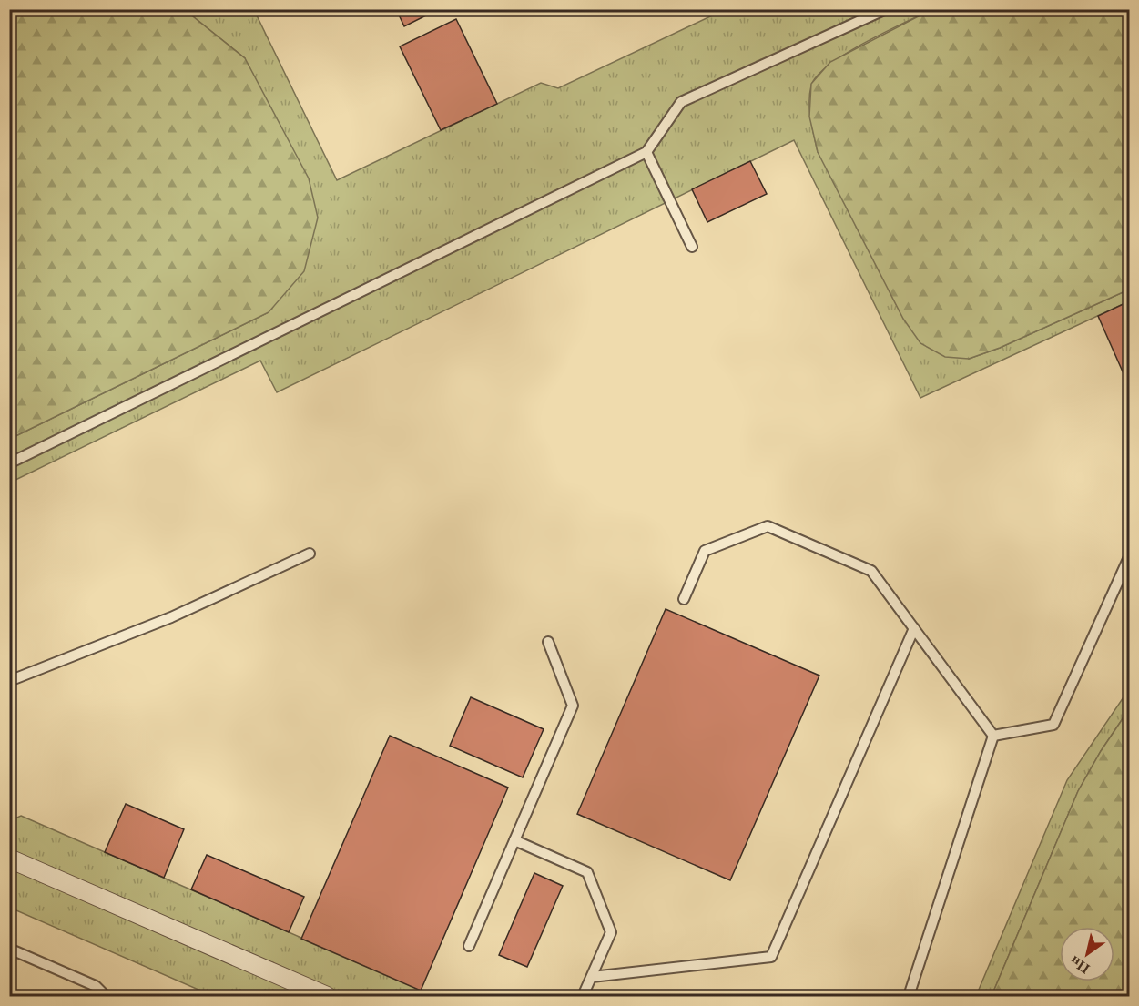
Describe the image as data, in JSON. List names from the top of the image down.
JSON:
{
  "north": "bottom left"
}
